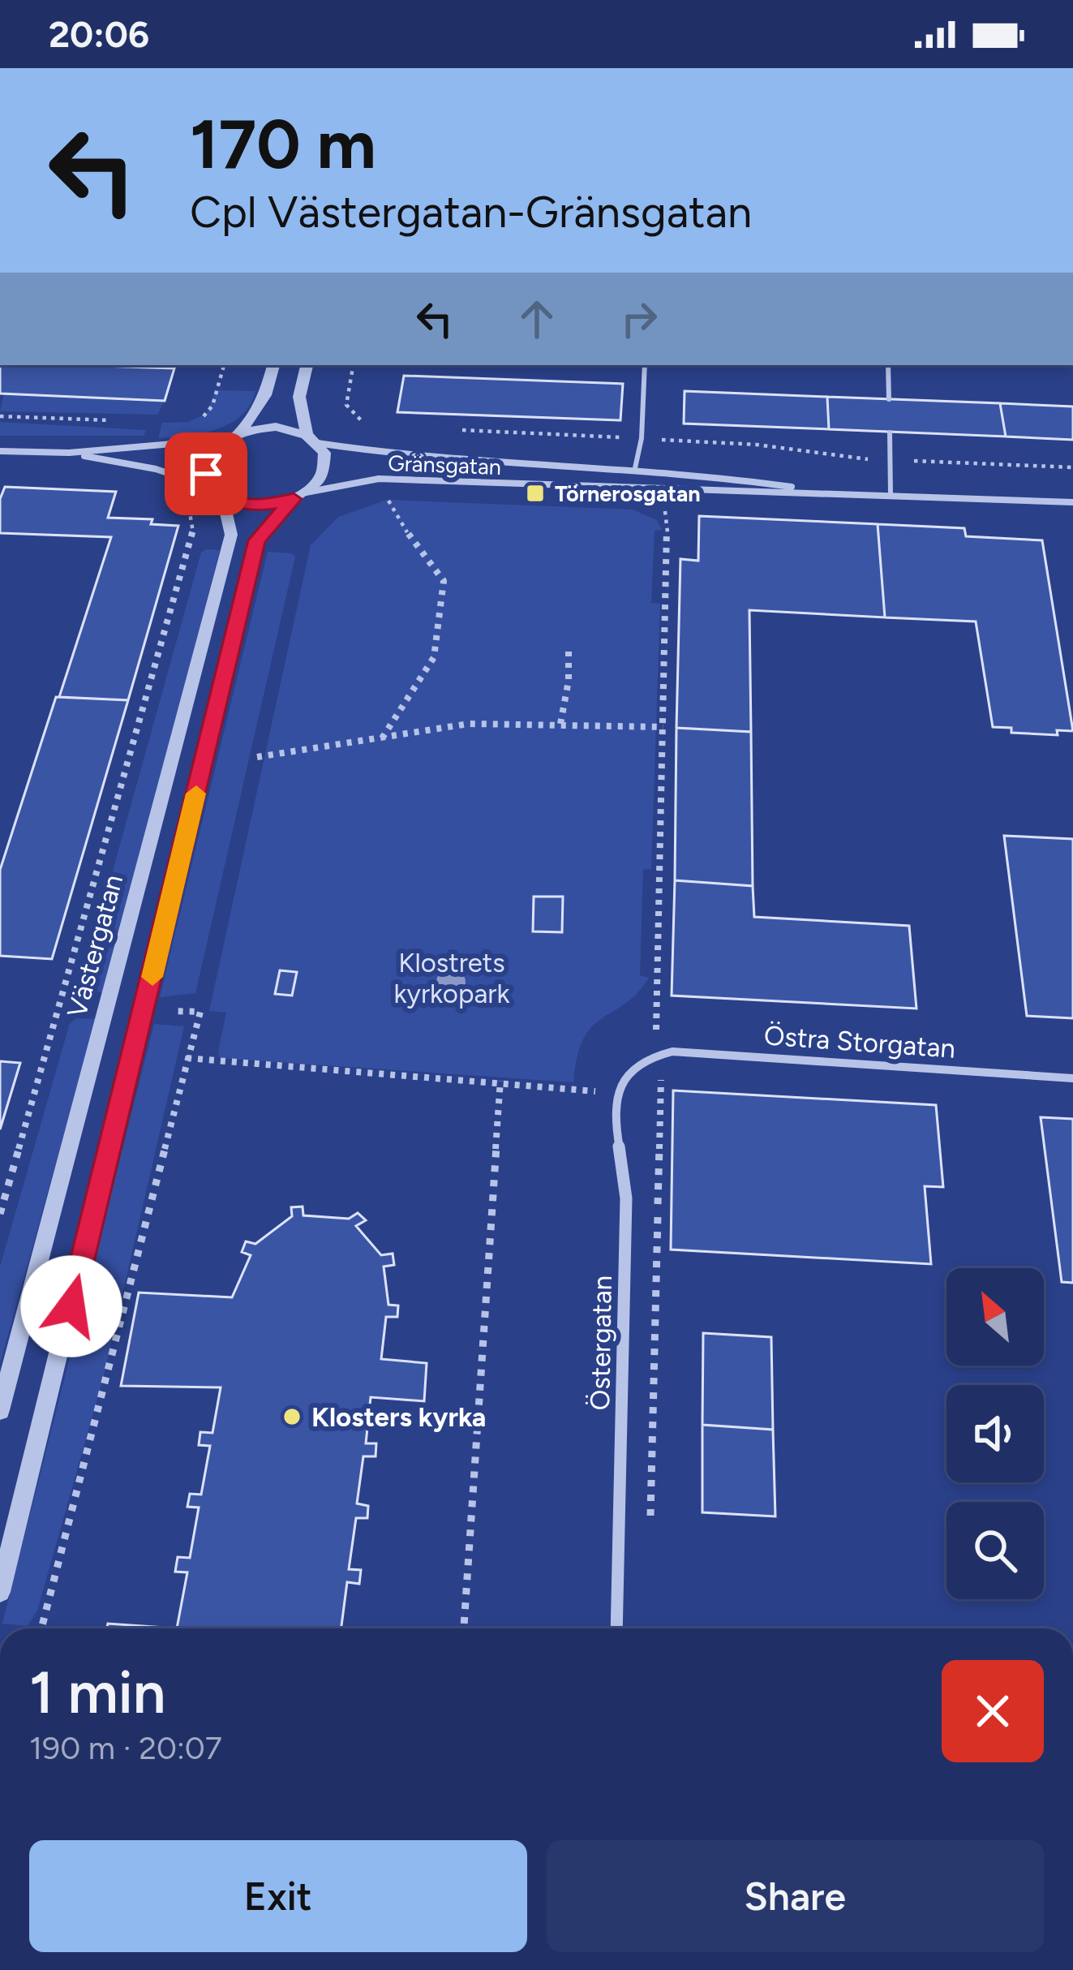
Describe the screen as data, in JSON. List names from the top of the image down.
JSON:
{
  "streets": {
    "street": [
      "Gränsgatan",
      "Västergatan",
      "Östra Storgatan",
      "Östergatan"
    ]
  },
  "crossings": [
    ["Gränsgatan", "Västergatan"],
    ["Östra Storgatan", "Östergatan"]
  ],
  "parks": ["Klostrets kyrkopark"],
  "places": {
    "transit": ["Törnerosgatan"],
    "other": ["Klosters kyrka"]
  },
  "north": "top left",
  "page": {
    "status": "20:06",
    "turn": ["170 m", "Cpl Västergatan-Gränsgatan"],
    "heading": ["1 min", "190 m · 20:07"],
    "buttons": ["Exit", "Share"]
  }
}
